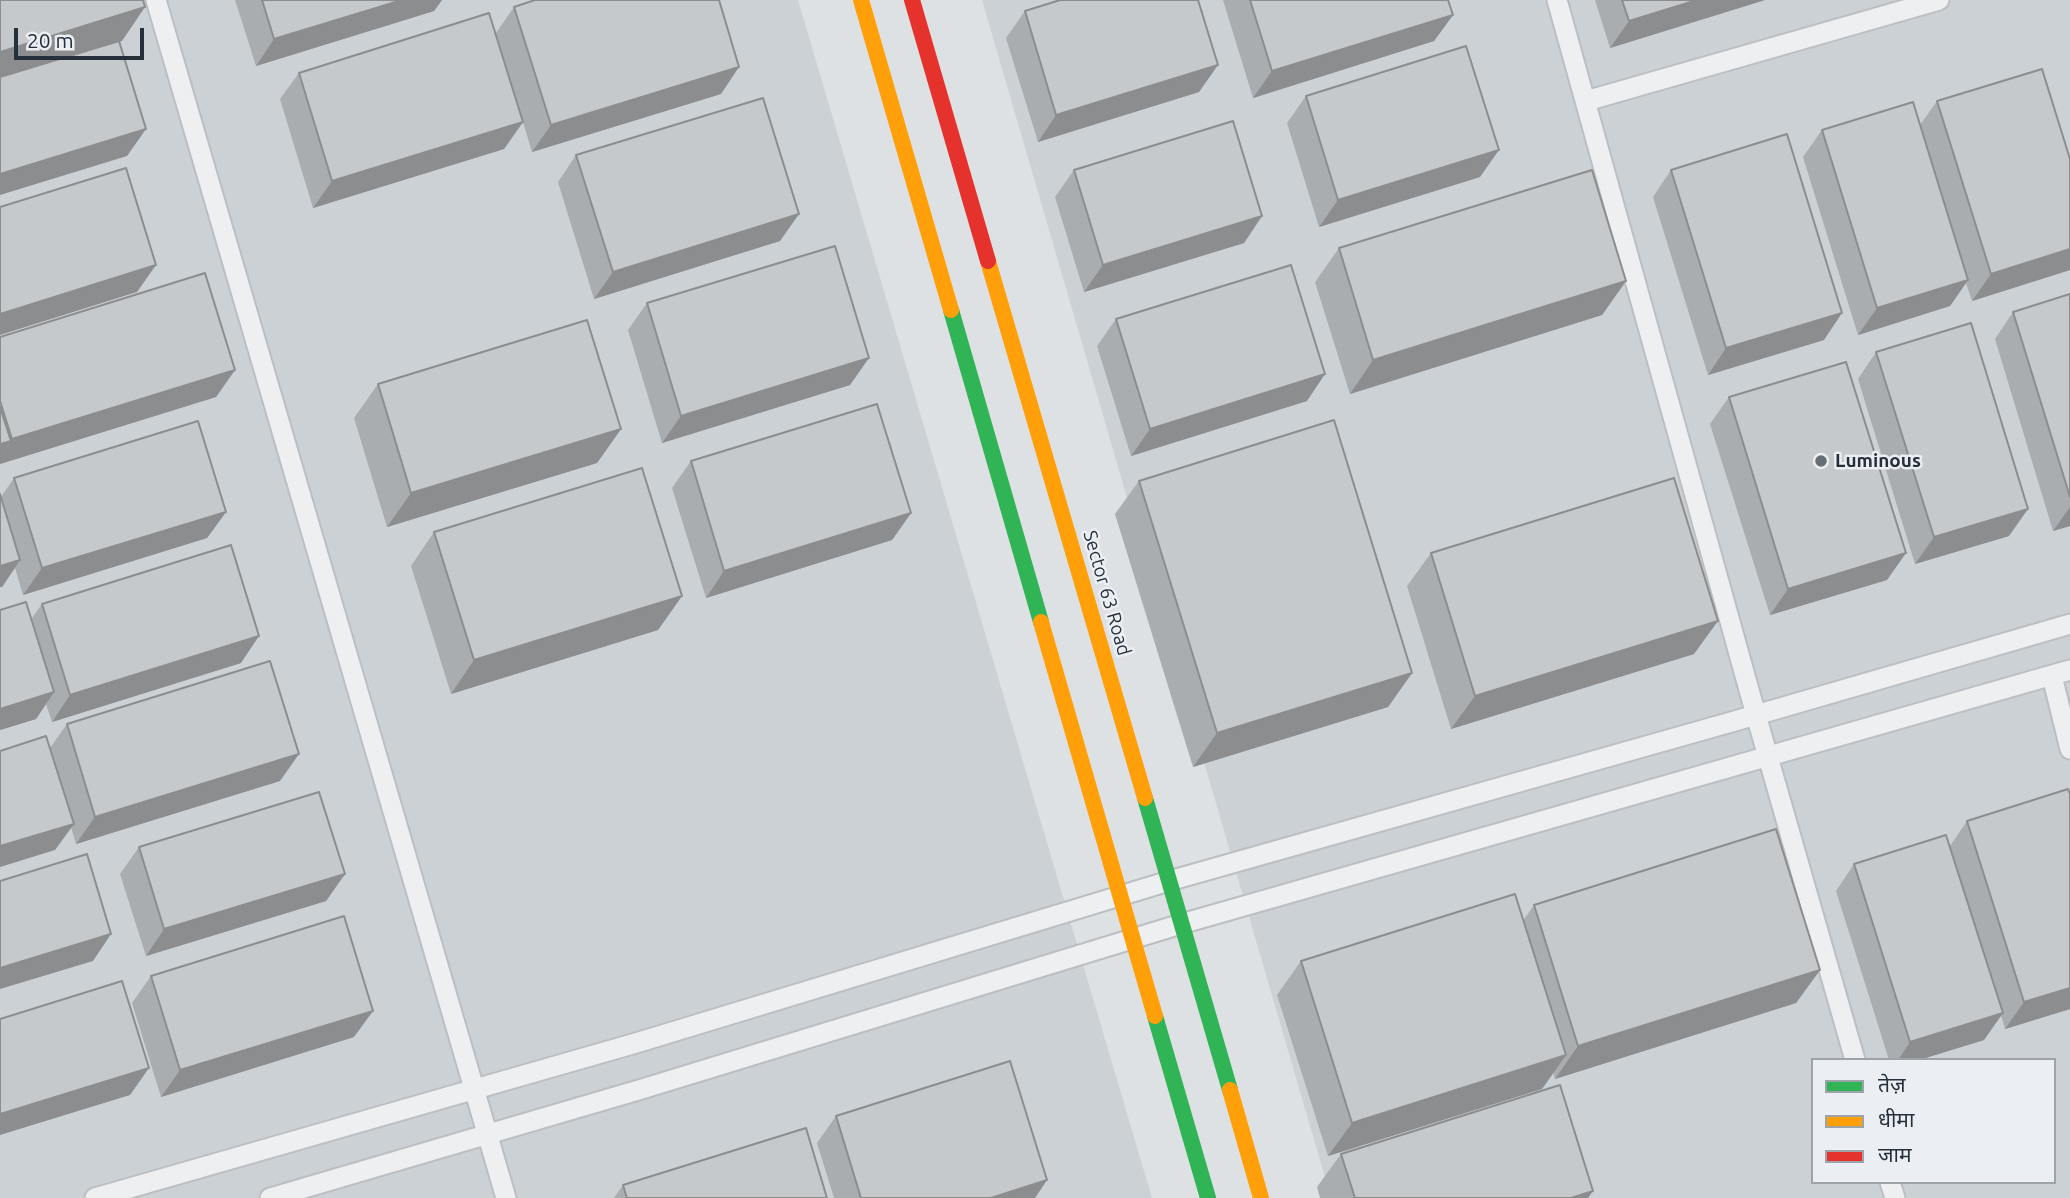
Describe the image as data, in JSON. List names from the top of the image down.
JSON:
{
  "streets": {
    "street": ["Sector 63 Road"]
  },
  "places": ["Luminous"],
  "legend": ["तेज़", "धीमा", "जाम"],
  "scale_bar": "20 m"
}
